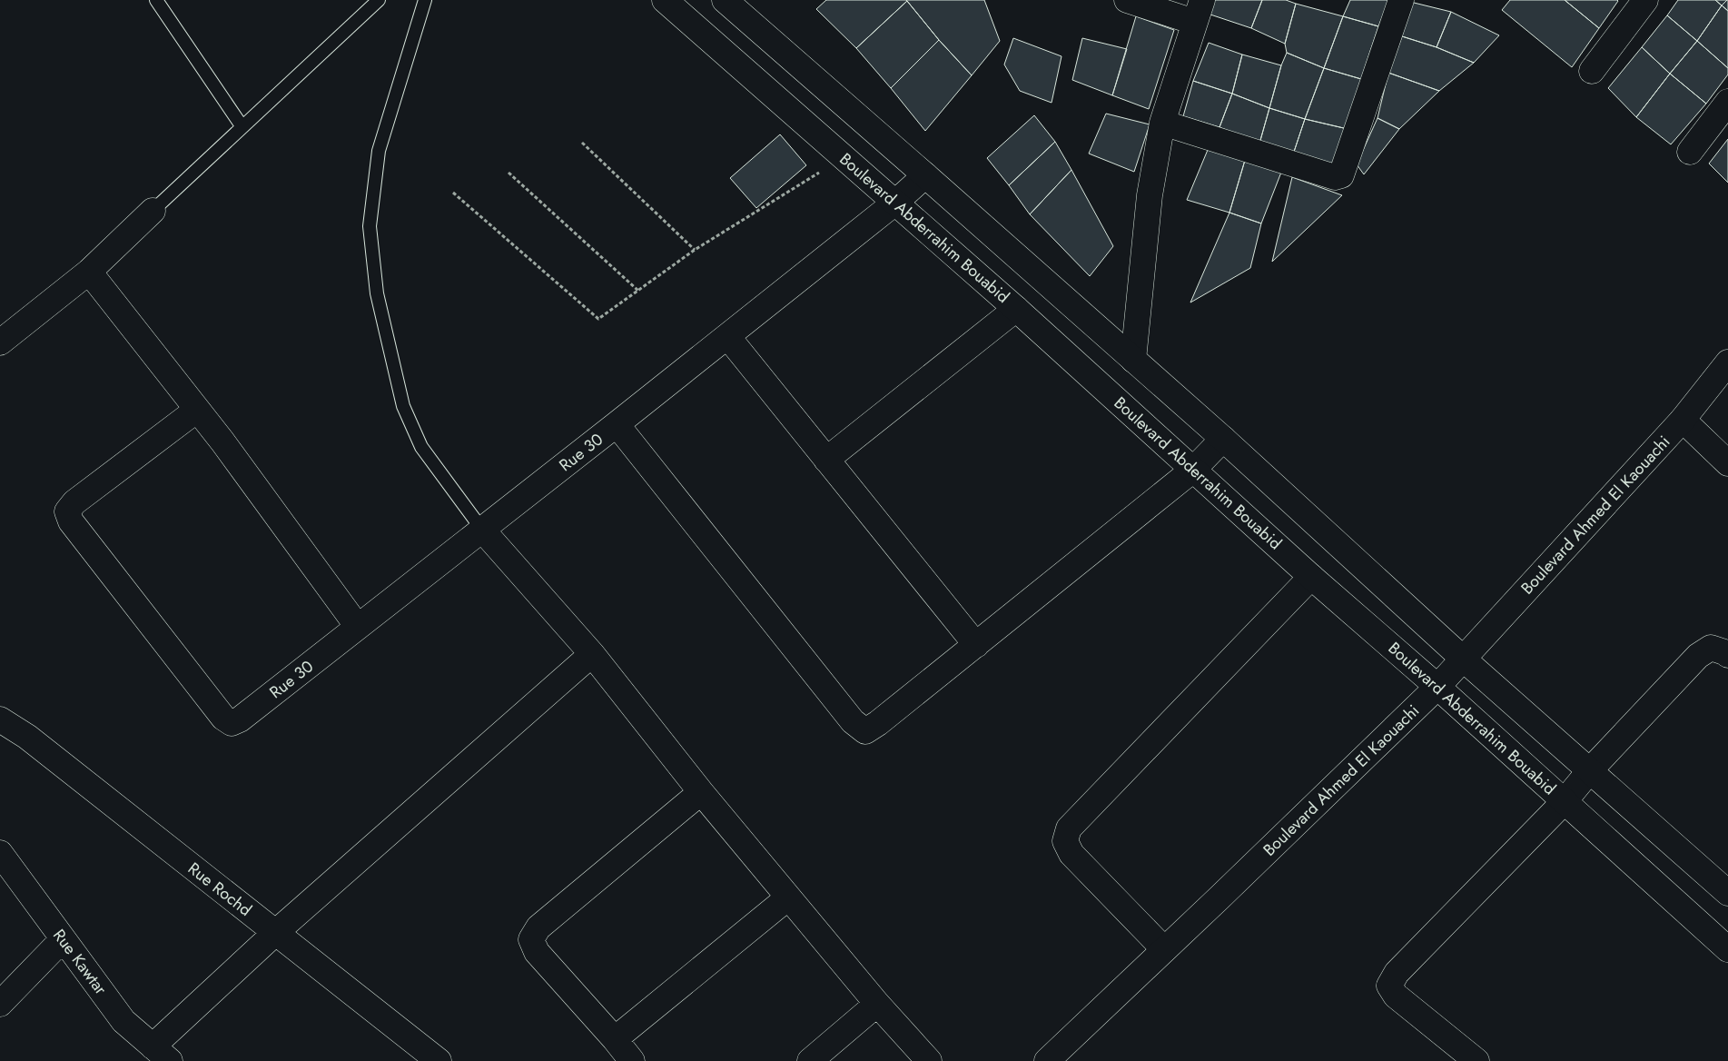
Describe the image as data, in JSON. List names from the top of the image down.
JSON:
{
  "streets": {
    "street": [
      "Boulevard Abderrahim Bouabid",
      "Rue 30",
      "Boulevard Ahmed El Kaouachi",
      "Rue Rochd",
      "Rue Kawtar"
    ]
  },
  "crossings": [
    ["Boulevard Abderrahim Bouabid", "Rue 30"],
    ["Boulevard Abderrahim Bouabid", "Boulevard Ahmed El Kaouachi"]
  ]
}
